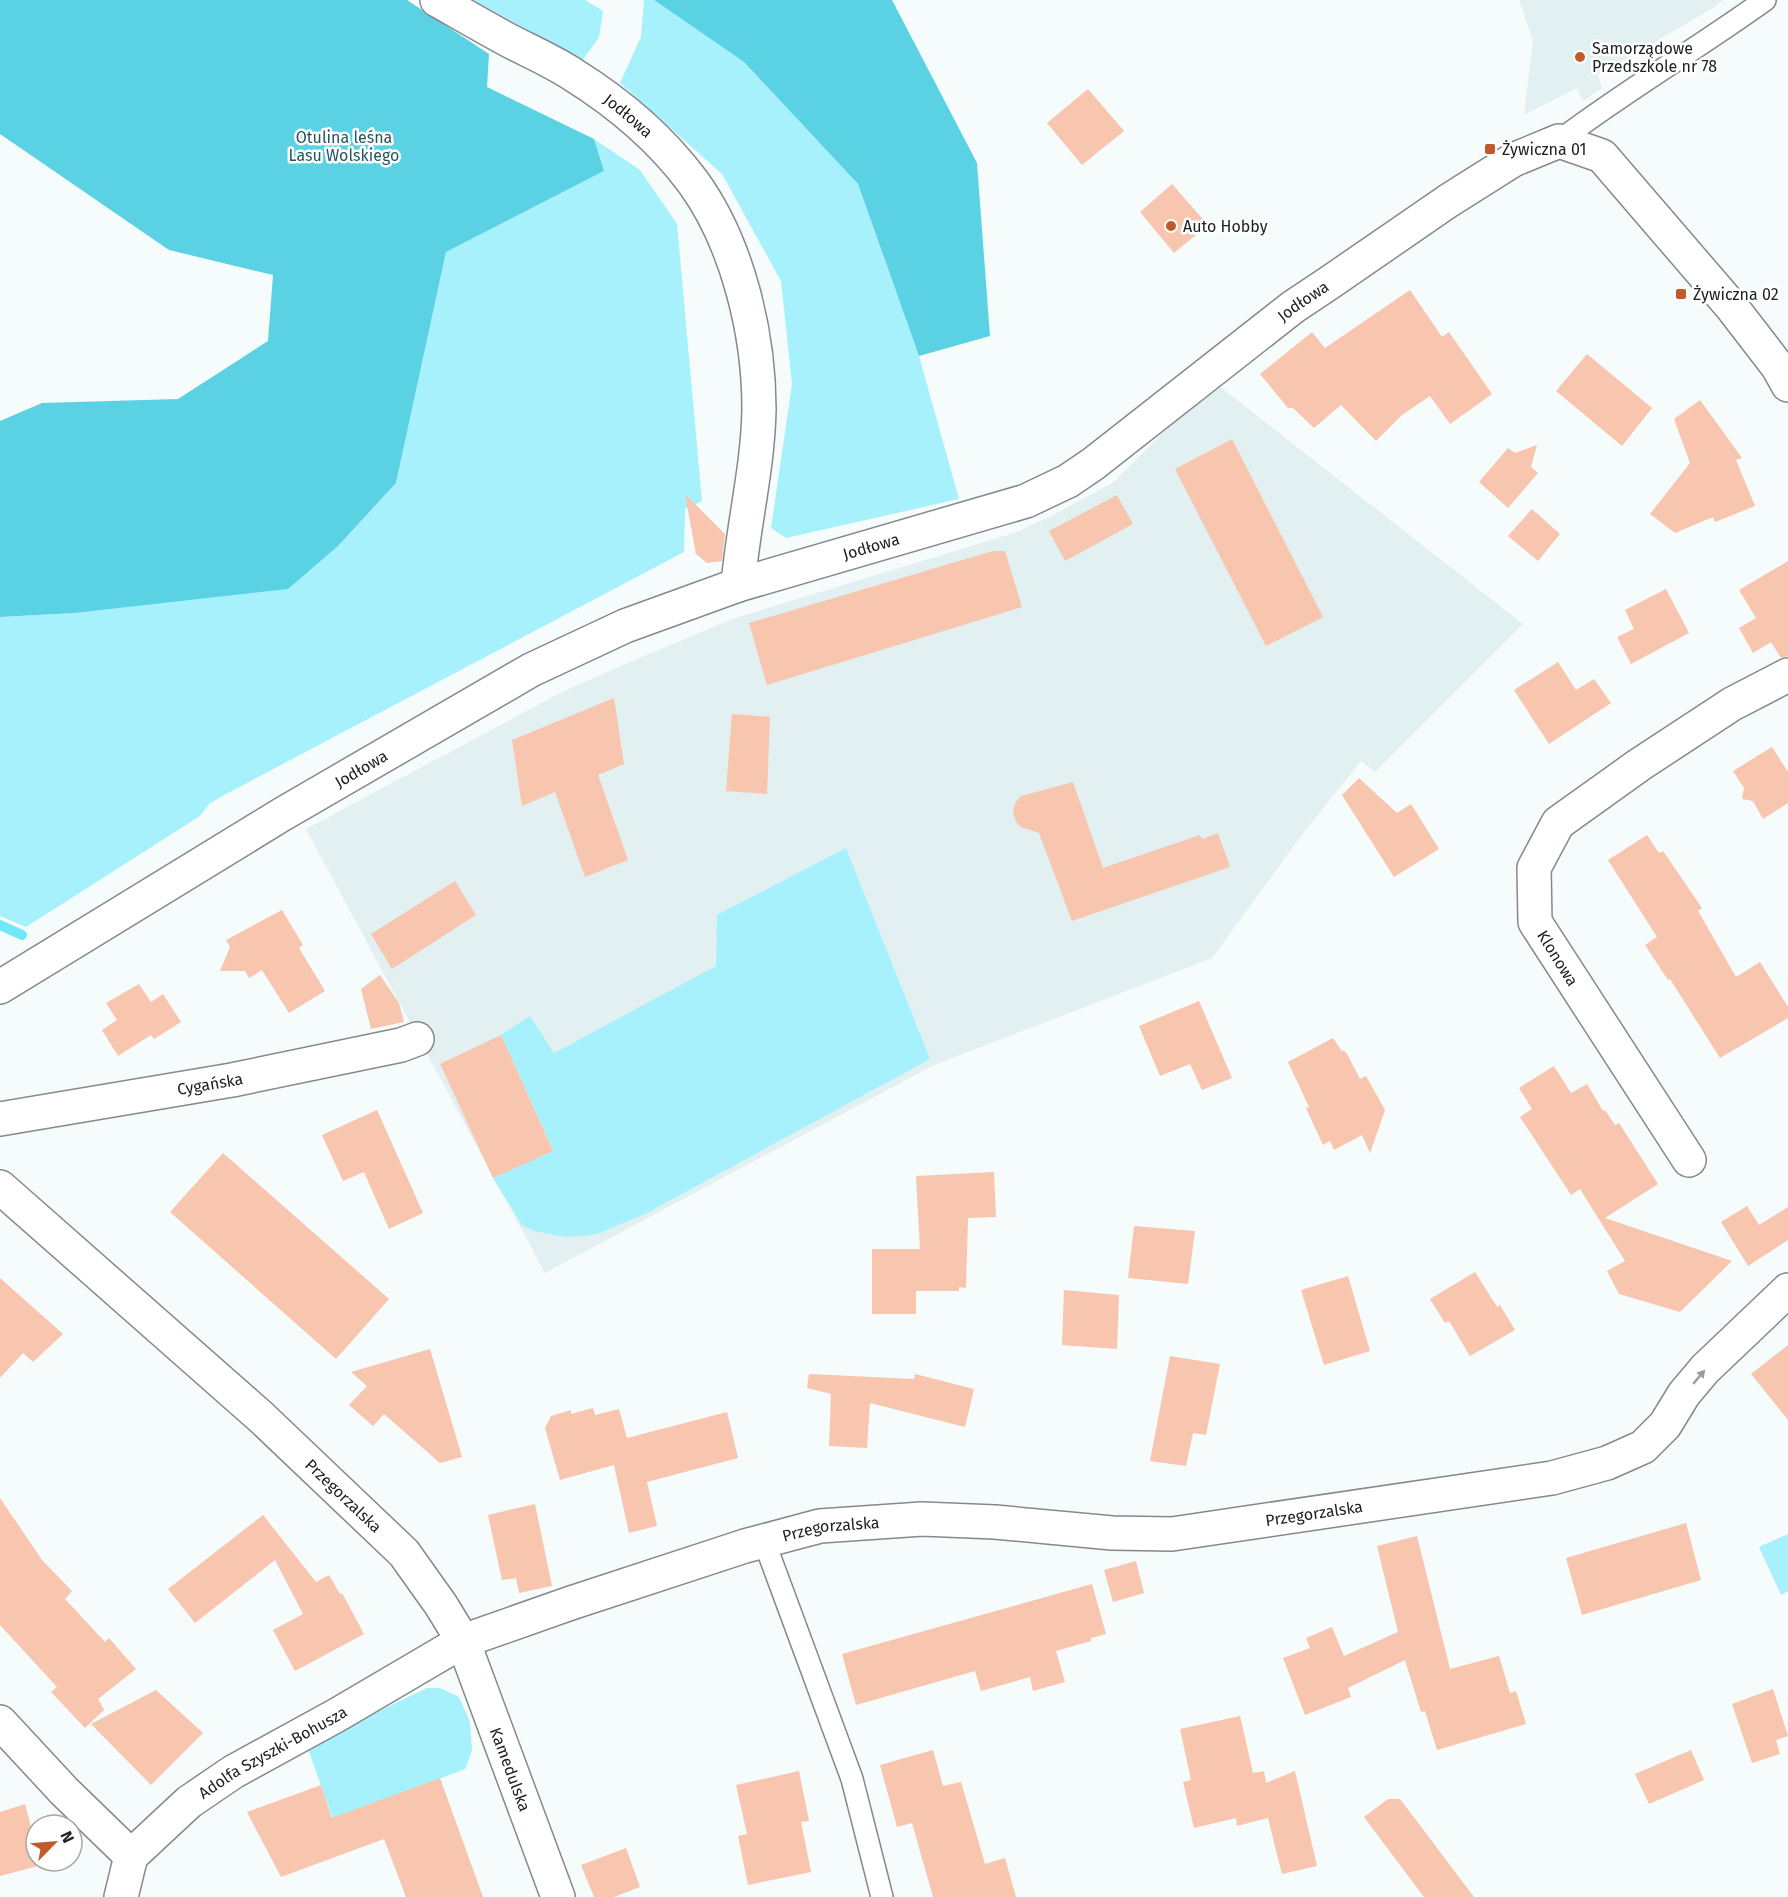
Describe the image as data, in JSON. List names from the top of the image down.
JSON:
{
  "streets": {
    "street": [
      "Jodłowa",
      "Klonowa",
      "Cygańska",
      "Przegorzalska",
      "Adolfa Szyszki-Bohusza",
      "Kamedulska"
    ]
  },
  "crossings": [
    ["Przegorzalska", "Adolfa Szyszki-Bohusza"],
    ["Przegorzalska", "Kamedulska"],
    ["Adolfa Szyszki-Bohusza", "Kamedulska"]
  ],
  "one_way": ["Przegorzalska"],
  "parks": ["Otulina leśna Lasu Wolskiego"],
  "places": {
    "other": ["Samorządowe Przedszkole nr 78", "Auto Hobby"],
    "transit": ["Żywiczna 01", "Żywiczna 02"]
  },
  "north": "top right"
}
